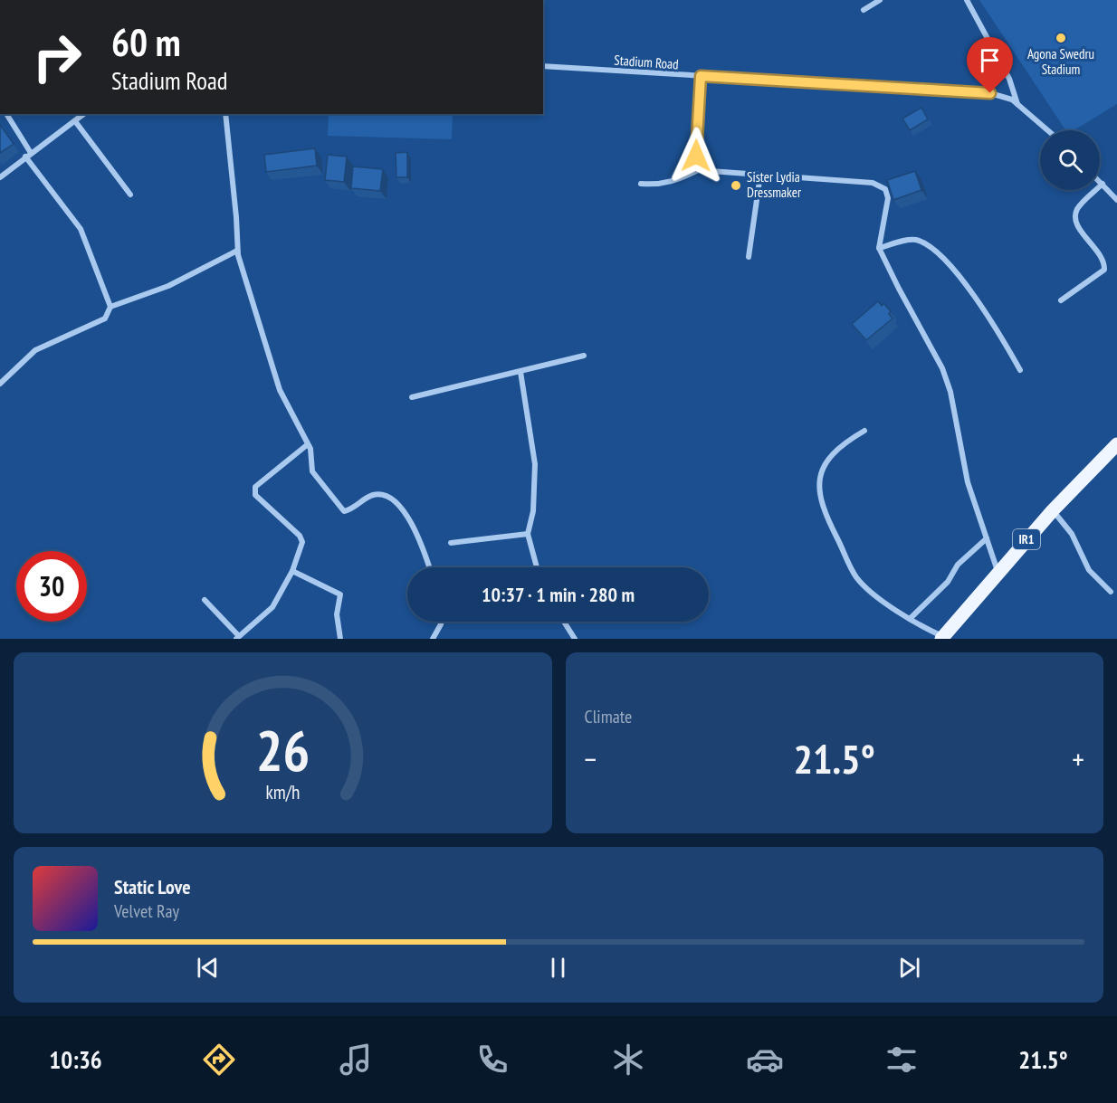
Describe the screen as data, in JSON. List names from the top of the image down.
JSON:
{
  "streets": {
    "main road": ["IR1"],
    "street": ["Stadium Road"]
  },
  "places": ["Agona Swedru Stadium", "Sister Lydia Dressmaker"],
  "page": {
    "turn": ["60 m", "Stadium Road"],
    "limit": "30",
    "trip": "10:37 · 1 min · 280 m",
    "tile": "Climate",
    "heat": ["−", "21.5°", "+"],
    "song": ["Static Love", "Velvet Ray"],
    "tabs": ["10:36", "21.5°"],
    "gauge": ["26", "km/h"]
  }
}
